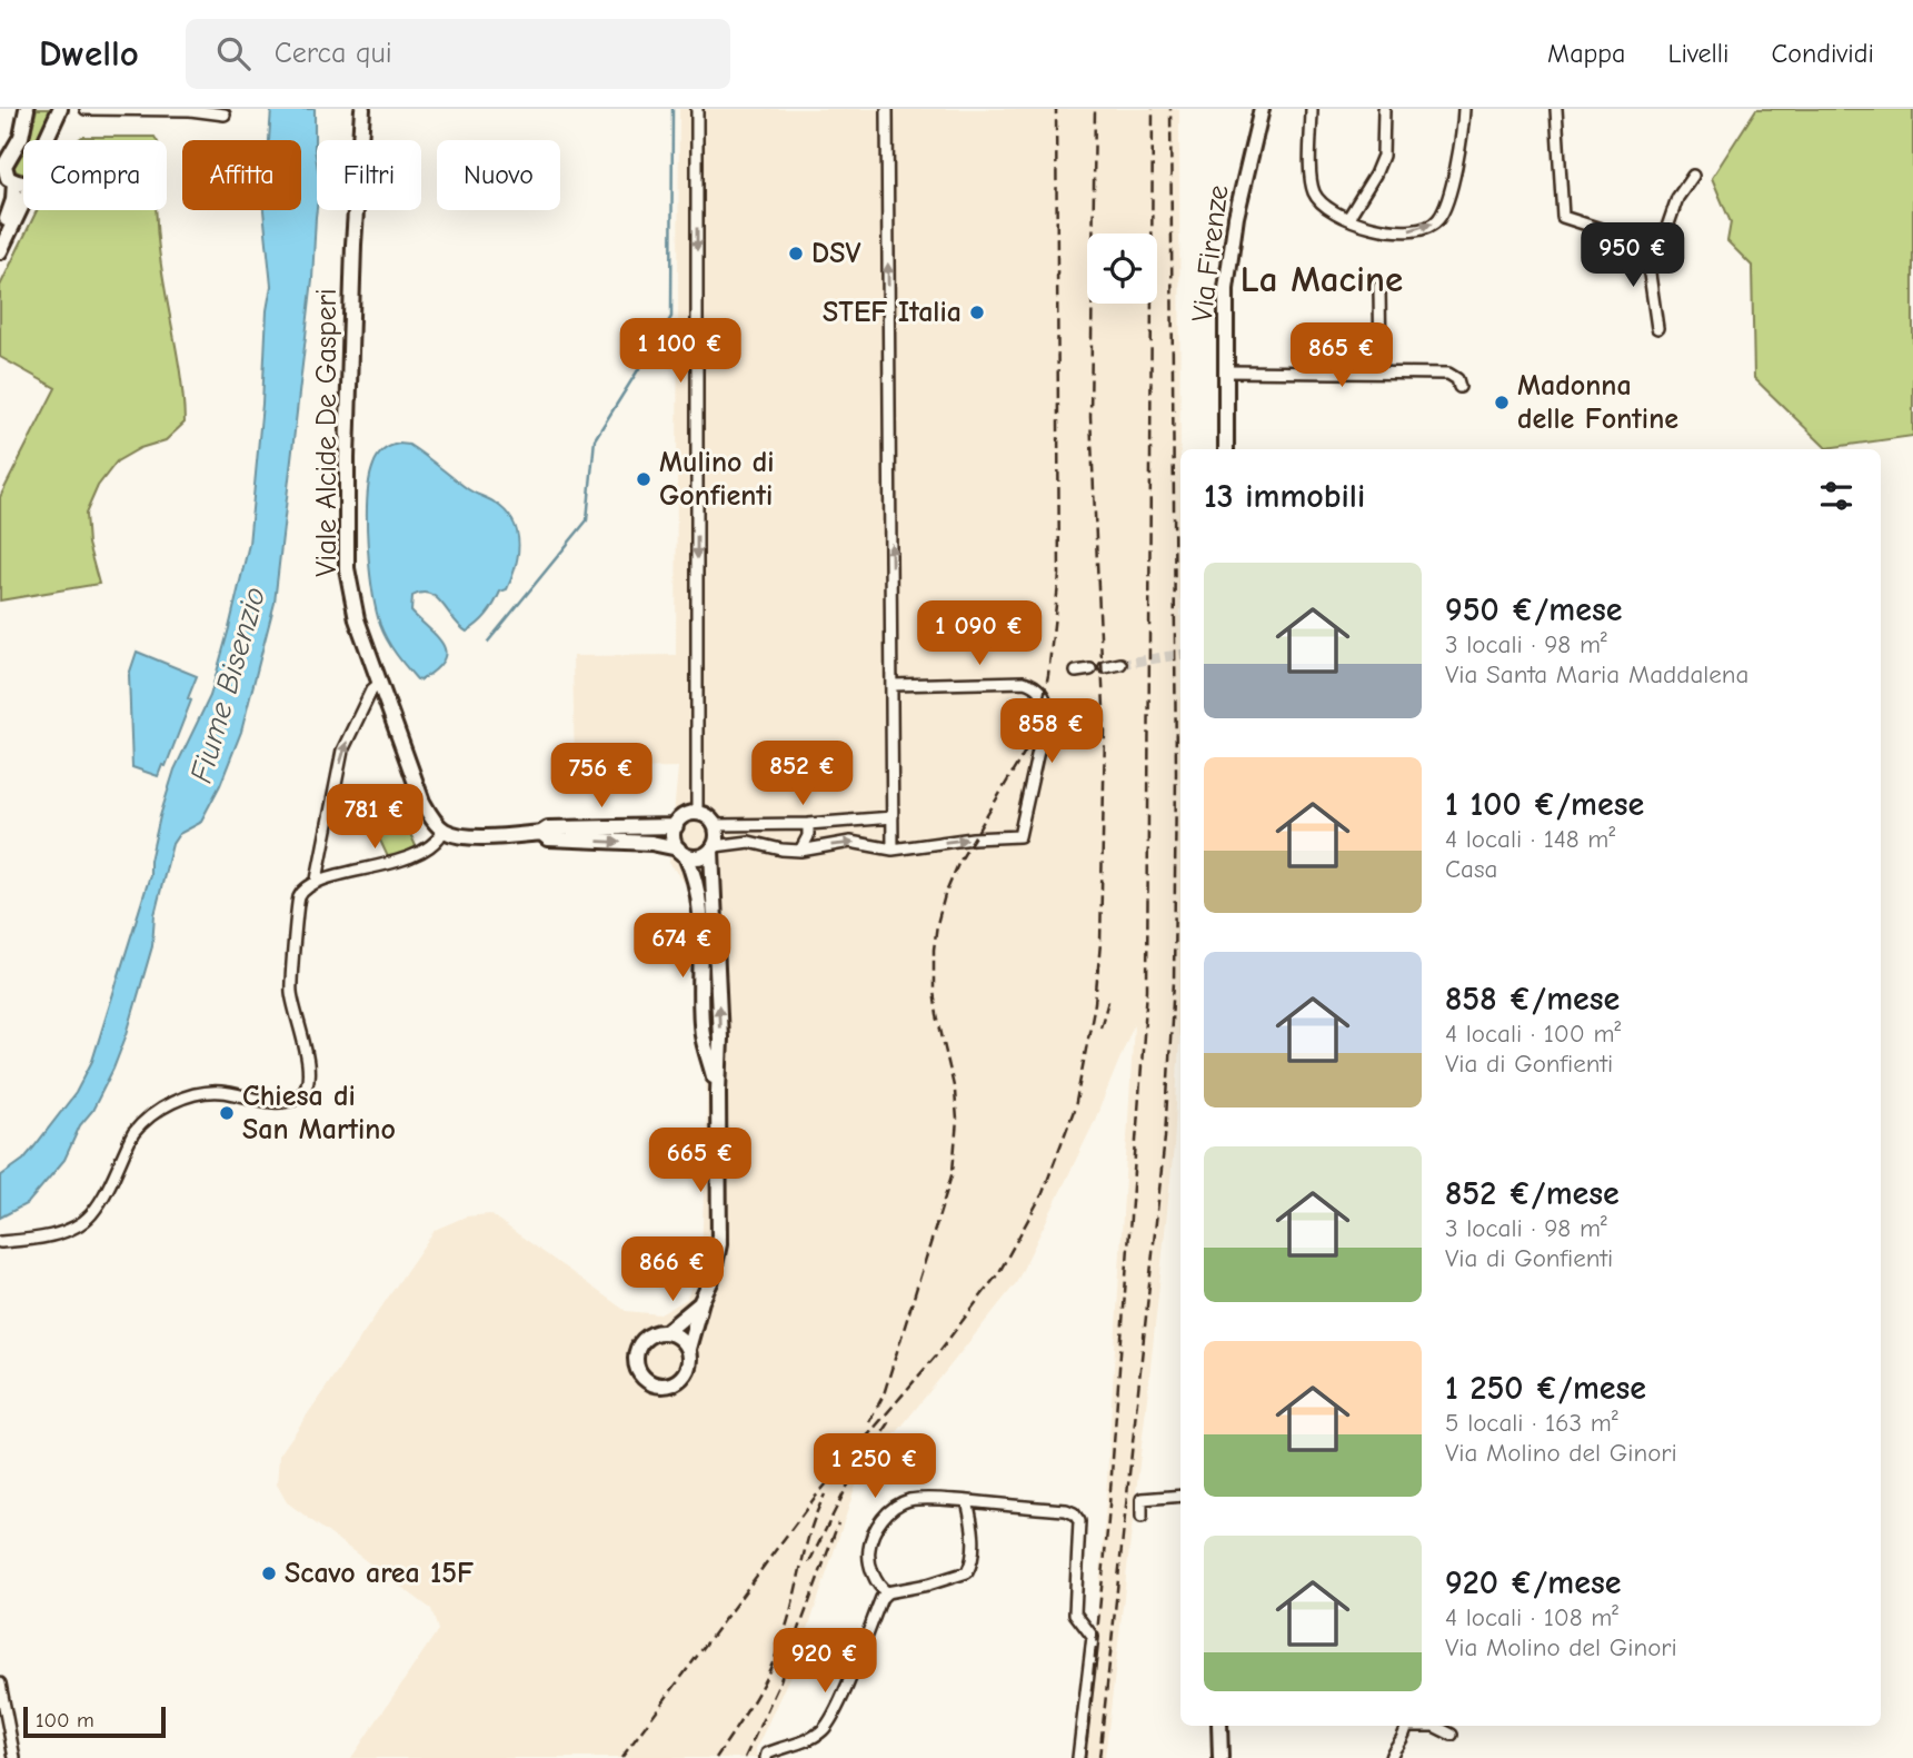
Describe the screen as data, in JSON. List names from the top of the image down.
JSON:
{
  "streets": {
    "street": ["Via Firenze", "Viale Alcide De Gasperi"]
  },
  "districts": ["La Macine"],
  "water": ["Fiume Bisenzio"],
  "places": [
    "DSV",
    "STEF Italia",
    "Madonna delle Fontine",
    "Mulino di Gonfienti",
    "Chiesa di San Martino",
    "Scavo area 15F"
  ],
  "scale_bar": "100 m",
  "page": {
    "header": "Dwello",
    "search": "Cerca qui",
    "nav": ["Mappa", "Livelli", "Condividi"],
    "chip": [
      "Compra",
      "Affitta",
      "Filtri",
      "Nuovo"
    ],
    "price": [
      "950 €",
      "1 100 €",
      "865 €",
      "1 090 €",
      "858 €",
      "852 €",
      "756 €",
      "781 €",
      "674 €",
      "665 €",
      "866 €",
      "1 250 €",
      "920 €"
    ],
    "heading": "13 immobili",
    "list": [
      {
        "name": "950 €/mese",
        "note": "3 locali · 98 m² · Via Santa Maria Maddalena"
      },
      {
        "name": "1 100 €/mese",
        "note": "4 locali · 148 m² · Casa"
      },
      {
        "name": "858 €/mese",
        "note": "4 locali · 100 m² · Via di Gonfienti"
      },
      {
        "name": "852 €/mese",
        "note": "3 locali · 98 m² · Via di Gonfienti"
      },
      {
        "name": "1 250 €/mese",
        "note": "5 locali · 163 m² · Via Molino del Ginori"
      },
      {
        "name": "920 €/mese",
        "note": "4 locali · 108 m² · Via Molino del Ginori"
      }
    ],
    "scale": "100 m"
  }
}
